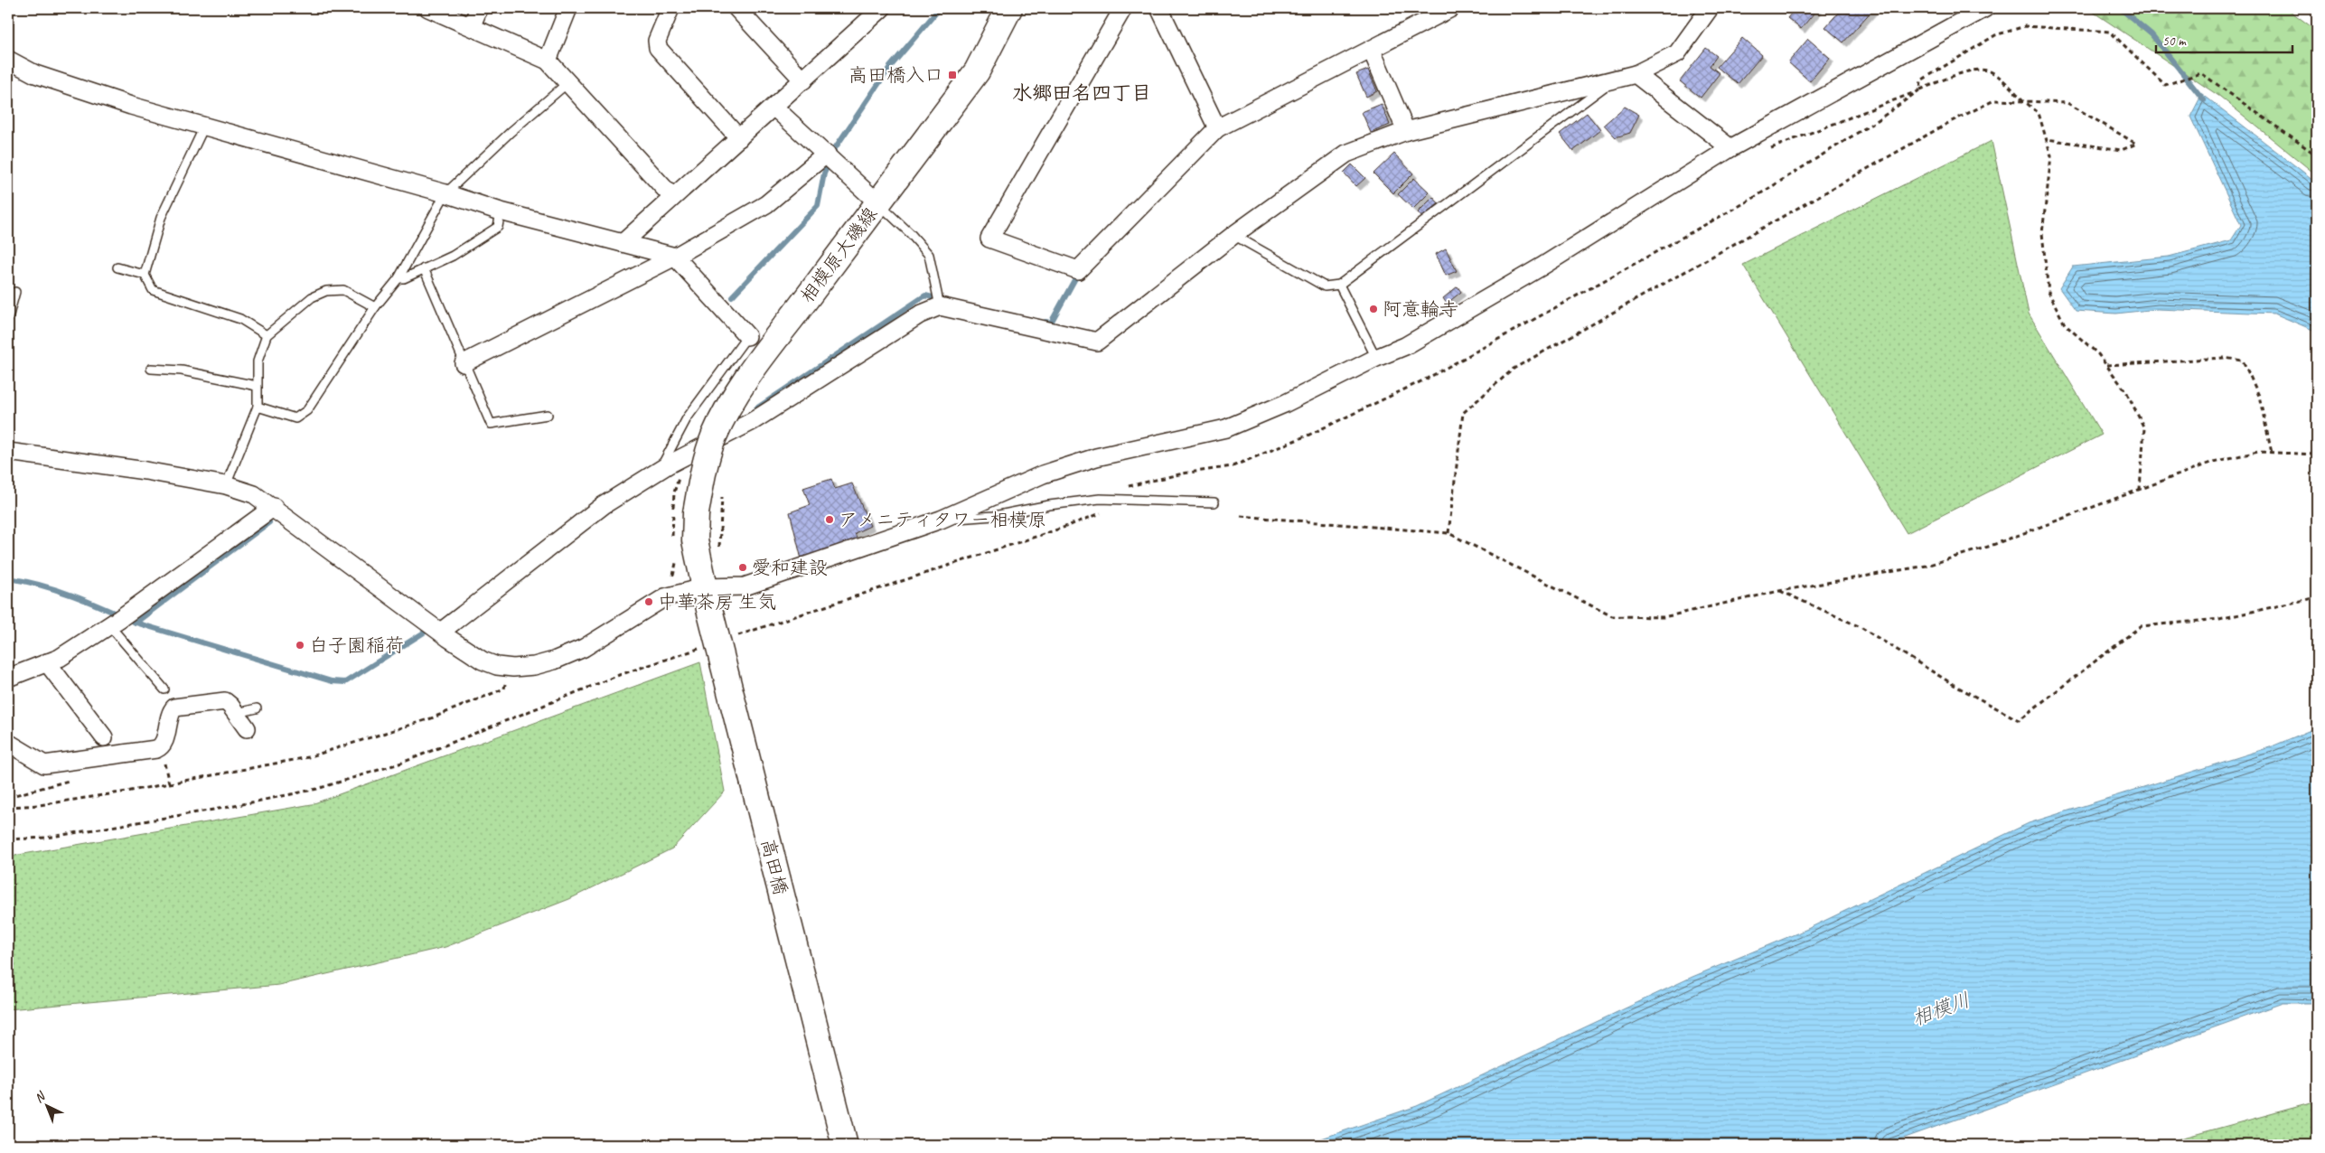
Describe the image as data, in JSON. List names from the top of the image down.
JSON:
{
  "streets": {
    "main road": ["相模原大磯線", "高田橋"]
  },
  "crossings": [
    ["相模原大磯線", "高田橋"]
  ],
  "districts": ["水郷田名四丁目"],
  "water": ["相模川"],
  "places": {
    "transit": ["高田橋入口"],
    "other": [
      "阿意輪寺",
      "アメニティタワー相模原",
      "愛和建設",
      "中華茶房 生気",
      "白子園稲荷"
    ]
  },
  "scale_bar": "50 m",
  "north": "top left"
}
